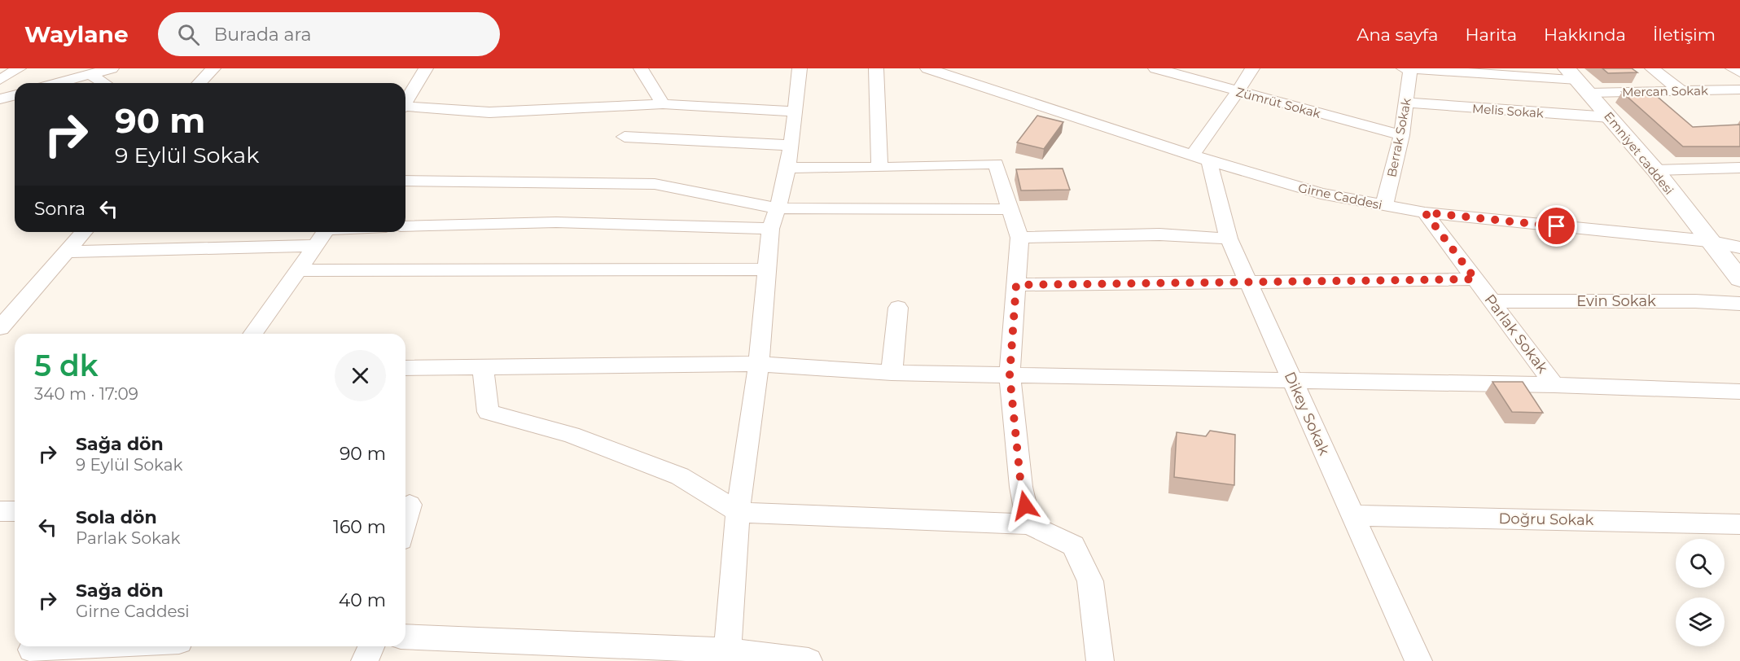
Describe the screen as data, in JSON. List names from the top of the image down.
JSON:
{
  "streets": {
    "street": [
      "Mercan Sokak",
      "Zümrüt Sokak",
      "Melis Sokak",
      "Berrak Sokak",
      "Emniyet caddesi",
      "Girne Caddesi",
      "Evin Sokak",
      "Parlak Sokak",
      "Dikey Sokak",
      "Doğru Sokak"
    ]
  },
  "crossings": [
    ["Mercan Sokak", "Berrak Sokak"],
    ["Mercan Sokak", "Emniyet caddesi"],
    ["Zümrüt Sokak", "Berrak Sokak"],
    ["Melis Sokak", "Berrak Sokak"],
    ["Melis Sokak", "Emniyet caddesi"],
    ["Berrak Sokak", "Girne Caddesi"],
    ["Emniyet caddesi", "Girne Caddesi"],
    ["Girne Caddesi", "Parlak Sokak"],
    ["Girne Caddesi", "Dikey Sokak"],
    ["Evin Sokak", "Parlak Sokak"],
    ["Dikey Sokak", "Doğru Sokak"]
  ],
  "page": {
    "header": "Waylane",
    "search": "Burada ara",
    "nav": [
      "Ana sayfa",
      "Harita",
      "Hakkında",
      "İletişim"
    ],
    "turn": ["90 m", "9 Eylül Sokak"],
    "then": "Sonra",
    "heading": ["5 dk", "340 m · 17:09"],
    "list": [
      {
        "name": "Sağa dön",
        "note": "9 Eylül Sokak",
        "value": "90 m"
      },
      {
        "name": "Sola dön",
        "note": "Parlak Sokak",
        "value": "160 m"
      },
      {
        "name": "Sağa dön",
        "note": "Girne Caddesi",
        "value": "40 m"
      }
    ]
  }
}
